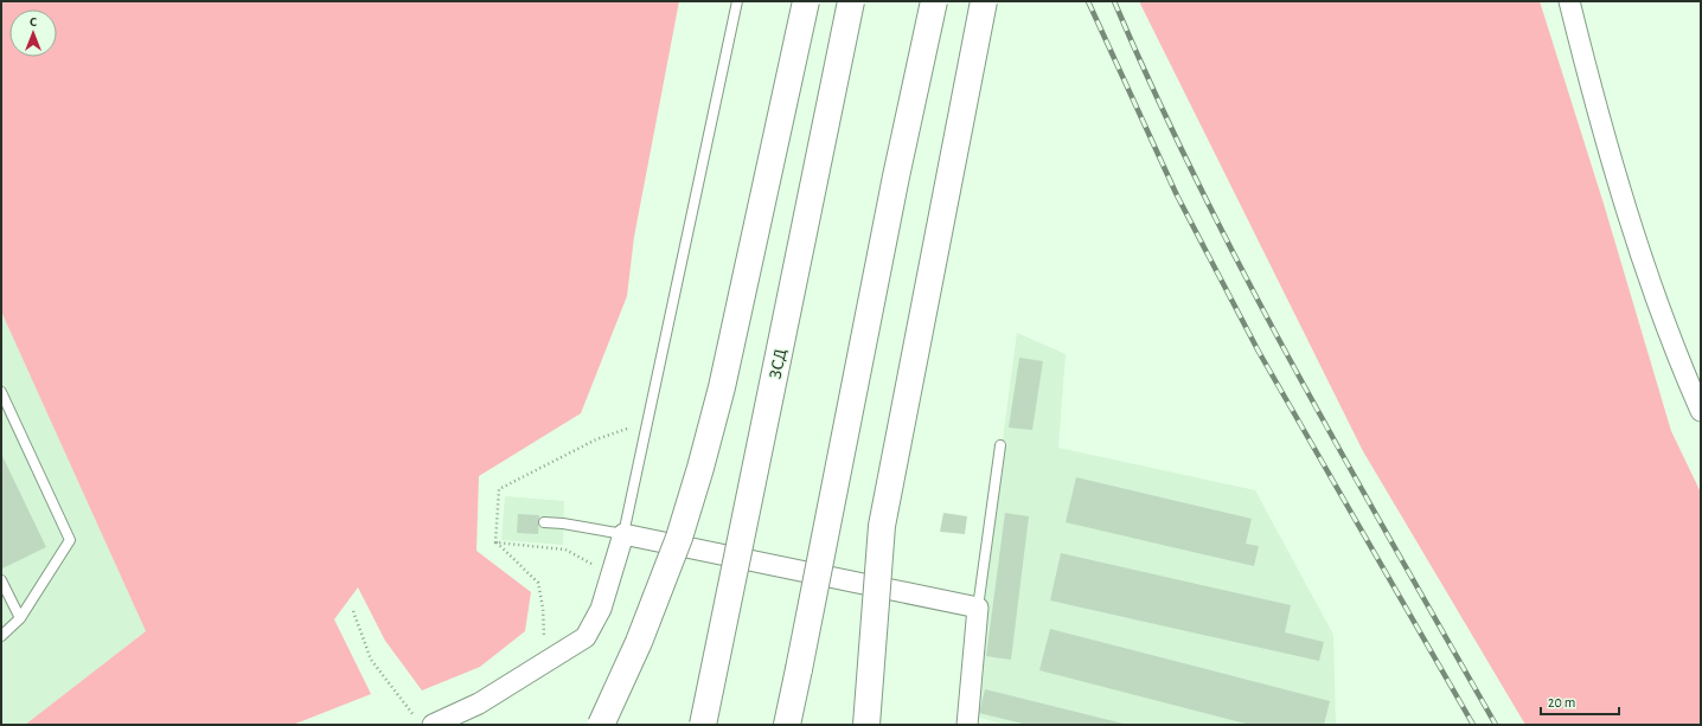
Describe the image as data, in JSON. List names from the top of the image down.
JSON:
{
  "streets": {
    "main road": ["ЗСД"]
  },
  "scale_bar": "20 m",
  "north": "top"
}
